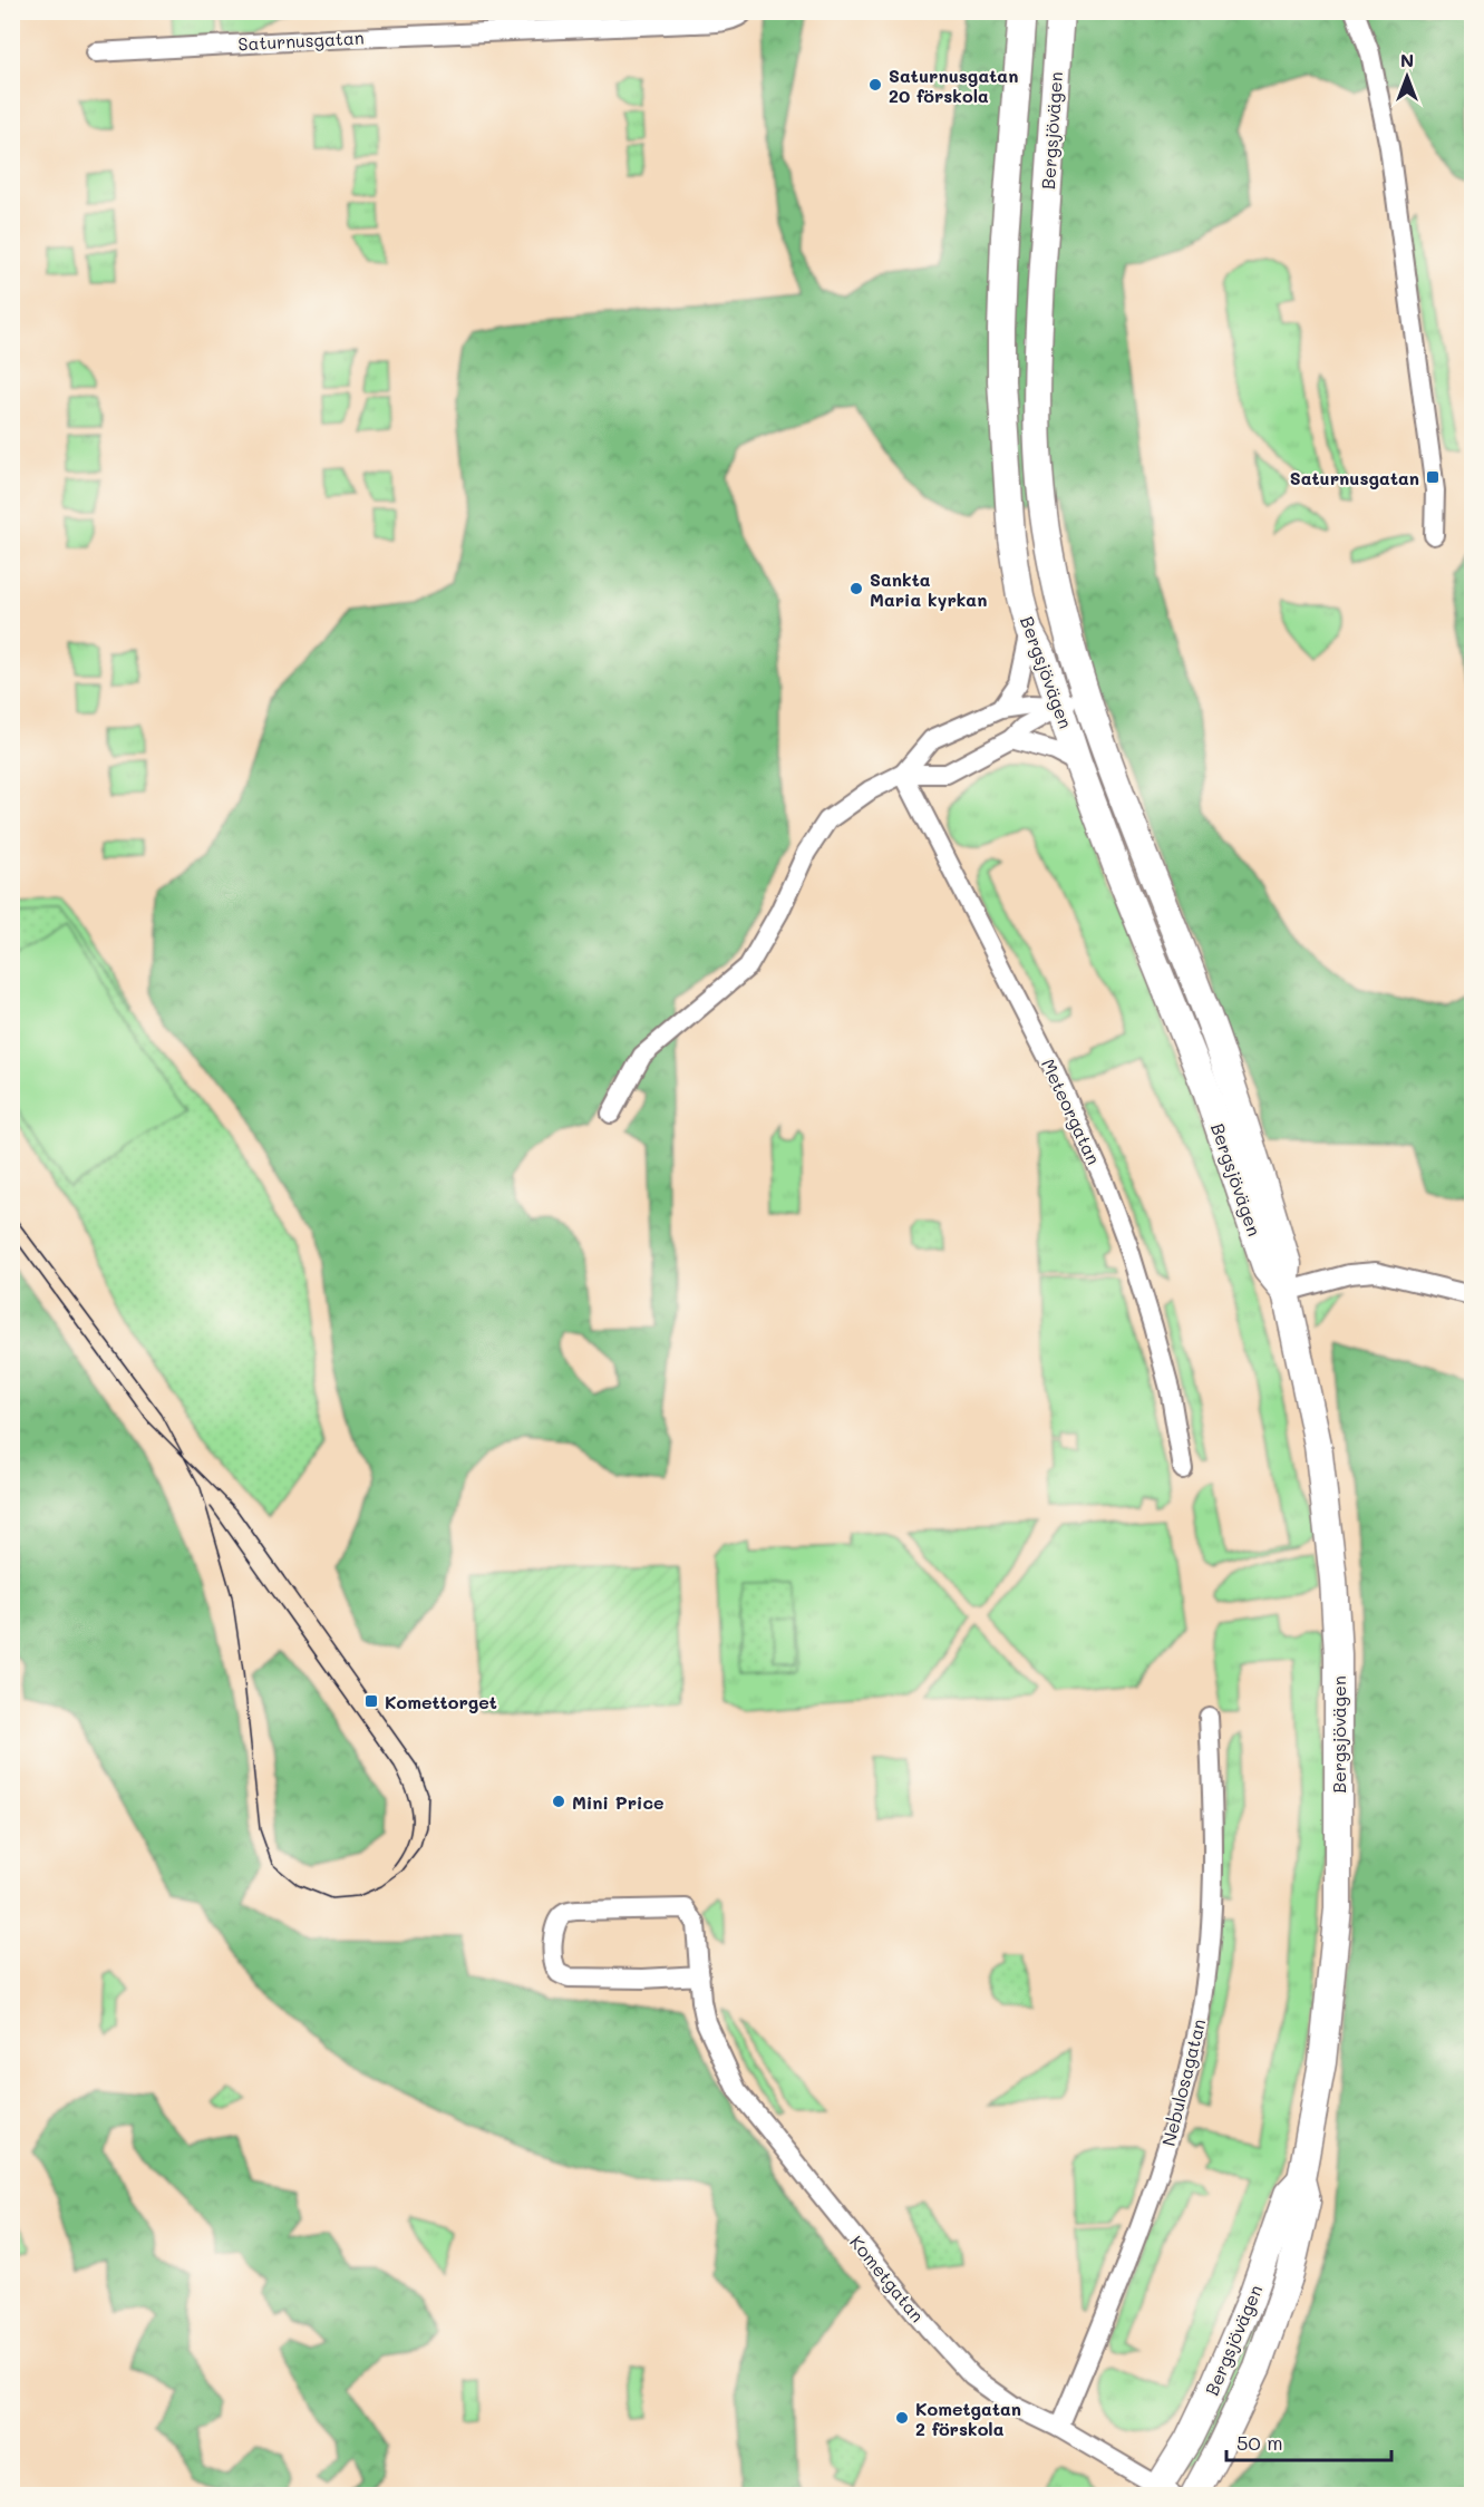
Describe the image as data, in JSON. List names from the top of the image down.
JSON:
{
  "streets": {
    "street": [
      "Saturnusgatan",
      "Bergsjövägen",
      "Meteorgatan",
      "Nebulosagatan",
      "Kometgatan"
    ]
  },
  "crossings": [
    ["Bergsjövägen", "Kometgatan"],
    ["Nebulosagatan", "Kometgatan"]
  ],
  "places": {
    "other": [
      "Saturnusgatan 20 förskola",
      "Sankta Maria kyrkan",
      "Mini Price",
      "Kometgatan 2 förskola"
    ],
    "transit": ["Saturnusgatan", "Komettorget"]
  },
  "scale_bar": "50 m",
  "north": "top"
}
